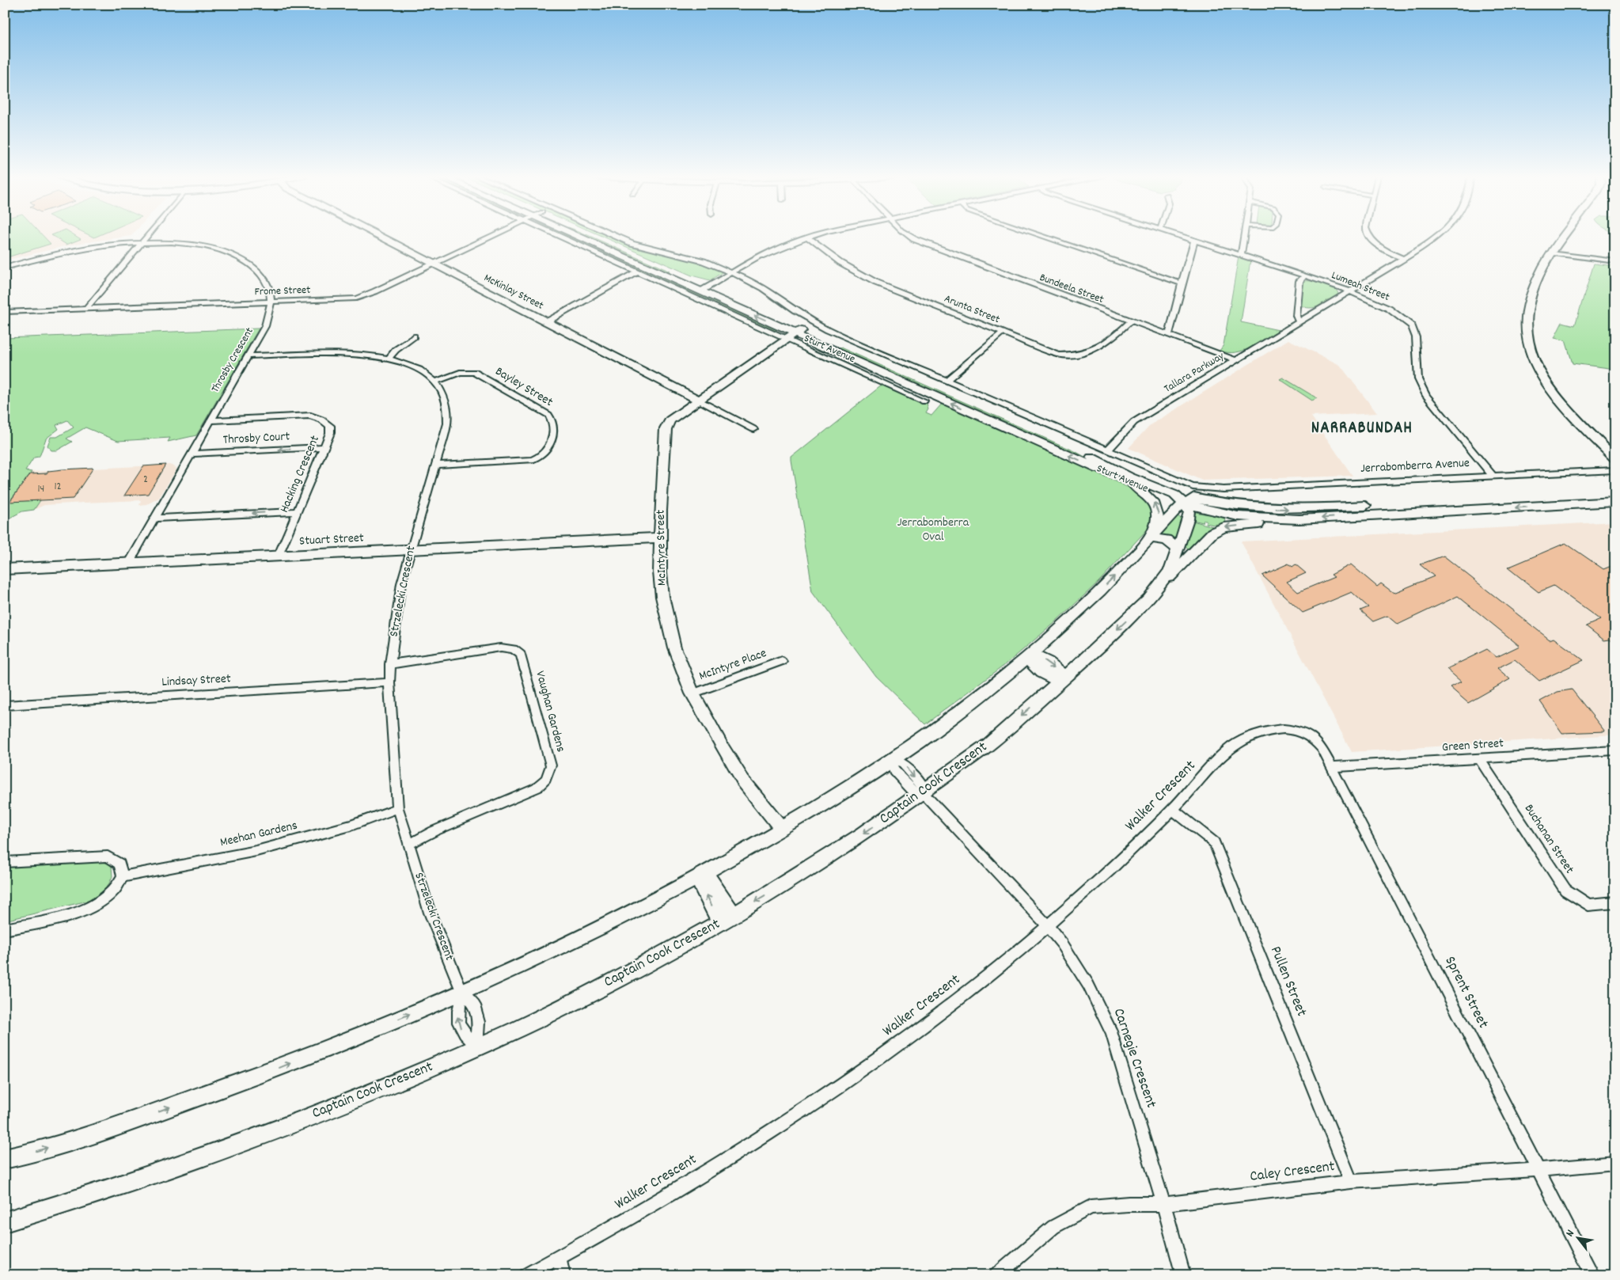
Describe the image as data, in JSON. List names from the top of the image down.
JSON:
{
  "streets": {
    "main road": [
      "Sturt Avenue",
      "Stuart Street",
      "McIntyre Street",
      "Captain Cook Crescent"
    ],
    "street": [
      "Lumeah Street",
      "Bundeela Street",
      "Frome Street",
      "McKinlay Street",
      "Arunta Street",
      "Throsby Crescent",
      "Tallara Parkway",
      "Bayley Street",
      "Throsby Court",
      "Jerrabomberra Avenue",
      "Hacking Crescent",
      "Strzelecki Crescent",
      "McIntyre Place",
      "Lindsay Street",
      "Vaughan Gardens",
      "Green Street",
      "Walker Crescent",
      "Meehan Gardens",
      "Buchanan Street",
      "Pullen Street",
      "Sprent Street",
      "Carnegie Crescent",
      "Caley Crescent"
    ]
  },
  "crossings": [
    ["Lumeah Street", "Tallara Parkway"],
    ["Lumeah Street", "Jerrabomberra Avenue"],
    ["Bundeela Street", "Arunta Street"],
    ["Bundeela Street", "Tallara Parkway"],
    ["Frome Street", "McKinlay Street"],
    ["Frome Street", "Throsby Crescent"],
    ["McKinlay Street", "McIntyre Street"],
    ["Sturt Avenue", "Tallara Parkway"],
    ["Sturt Avenue", "Jerrabomberra Avenue"],
    ["Sturt Avenue", "McIntyre Street"],
    ["Sturt Avenue", "Captain Cook Crescent"],
    ["Throsby Crescent", "Throsby Court"],
    ["Throsby Crescent", "Hacking Crescent"],
    ["Throsby Crescent", "Stuart Street"],
    ["Throsby Crescent", "Strzelecki Crescent"],
    ["Bayley Street", "Strzelecki Crescent"],
    ["Throsby Court", "Hacking Crescent"],
    ["Hacking Crescent", "Stuart Street"],
    ["Stuart Street", "McIntyre Street"],
    ["Stuart Street", "Strzelecki Crescent"],
    ["McIntyre Street", "McIntyre Place"],
    ["Strzelecki Crescent", "Lindsay Street"],
    ["Strzelecki Crescent", "Vaughan Gardens"],
    ["Strzelecki Crescent", "Captain Cook Crescent"],
    ["Strzelecki Crescent", "Meehan Gardens"],
    ["Green Street", "Buchanan Street"],
    ["Green Street", "Sprent Street"],
    ["Captain Cook Crescent", "Carnegie Crescent"],
    ["Walker Crescent", "Pullen Street"],
    ["Walker Crescent", "Sprent Street"],
    ["Walker Crescent", "Carnegie Crescent"],
    ["Pullen Street", "Caley Crescent"],
    ["Sprent Street", "Caley Crescent"],
    ["Carnegie Crescent", "Caley Crescent"]
  ],
  "districts": ["NARRABUNDAH"],
  "parks": ["Jerrabomberra Oval"],
  "house_numbers": ["2", "12", "14"],
  "north": "top left"
}
